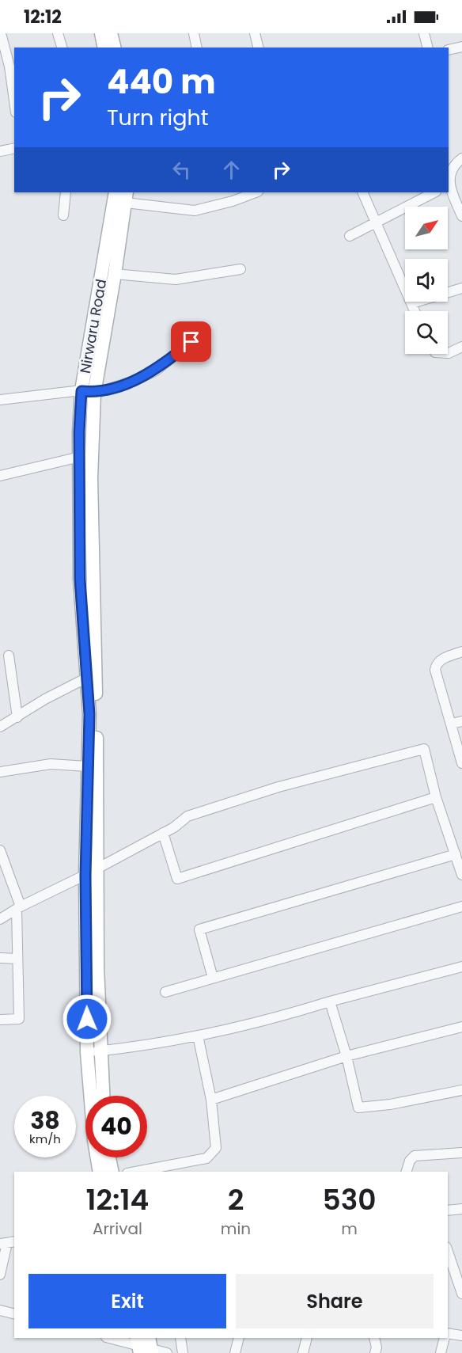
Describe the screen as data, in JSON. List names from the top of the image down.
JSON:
{
  "streets": {
    "street": ["Nirwaru Road"]
  },
  "north": "top right",
  "page": {
    "status": "12:12",
    "turn": ["440 m", "Turn right"],
    "speed": "38 km/h",
    "limit": "40",
    "eta": [
      "12:14",
      "Arrival",
      "2",
      "min",
      "530",
      "m"
    ],
    "buttons": ["Exit", "Share"]
  }
}
